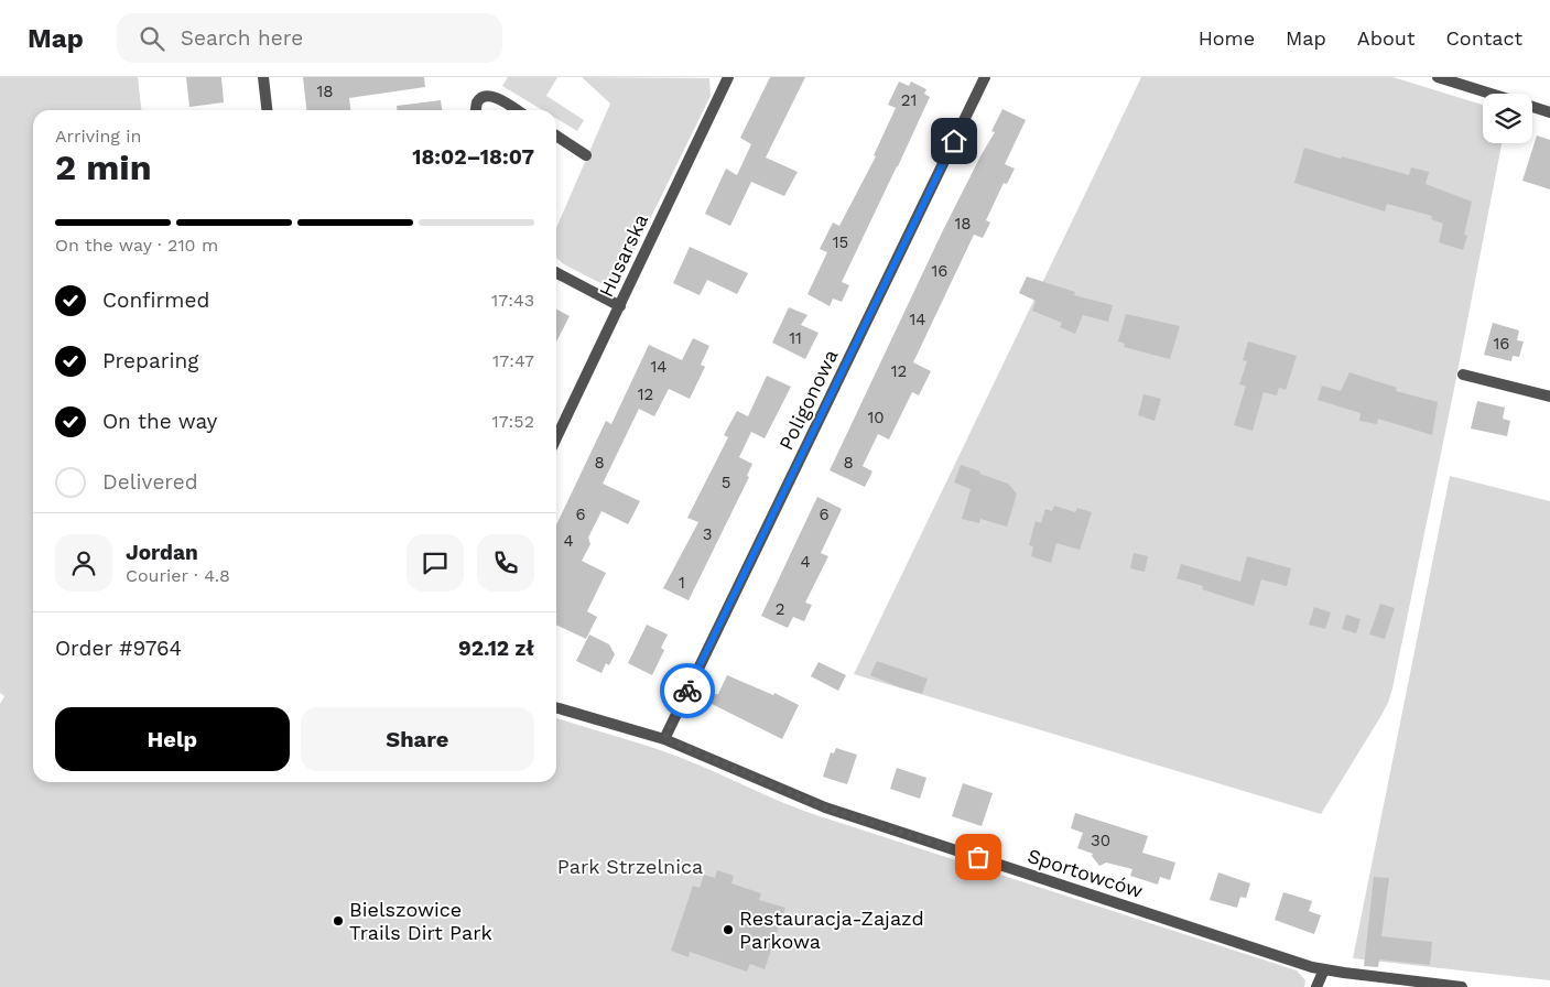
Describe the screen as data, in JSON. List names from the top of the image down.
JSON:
{
  "streets": {
    "street": ["Husarska", "Poligonowa", "Sportowców"]
  },
  "crossings": [
    ["Poligonowa", "Sportowców"]
  ],
  "parks": ["Park Strzelnica"],
  "places": ["Bielszowice Trails Dirt Park", "Restauracja-Zajazd Parkowa"],
  "house_numbers": [
    "18",
    "21",
    "18",
    "15",
    "16",
    "14",
    "11",
    "16",
    "14",
    "12",
    "12",
    "10",
    "8",
    "8",
    "5",
    "6",
    "6",
    "3",
    "4",
    "4",
    "1",
    "2",
    "30"
  ],
  "page": {
    "header": "Map",
    "search": "Search here",
    "nav": [
      "Home",
      "Map",
      "About",
      "Contact"
    ],
    "heading": ["2 min", "Arriving in", "18:02–18:07"],
    "panel": [
      "Jordan",
      "Courier · 4.8",
      "Order #9764",
      "92.12 zł"
    ],
    "bar": "On the way · 210 m",
    "list": [
      ["Confirmed", "17:43"],
      ["Preparing", "17:47"],
      ["On the way", "17:52"],
      "Delivered"
    ],
    "buttons": ["Help", "Share"]
  }
}
